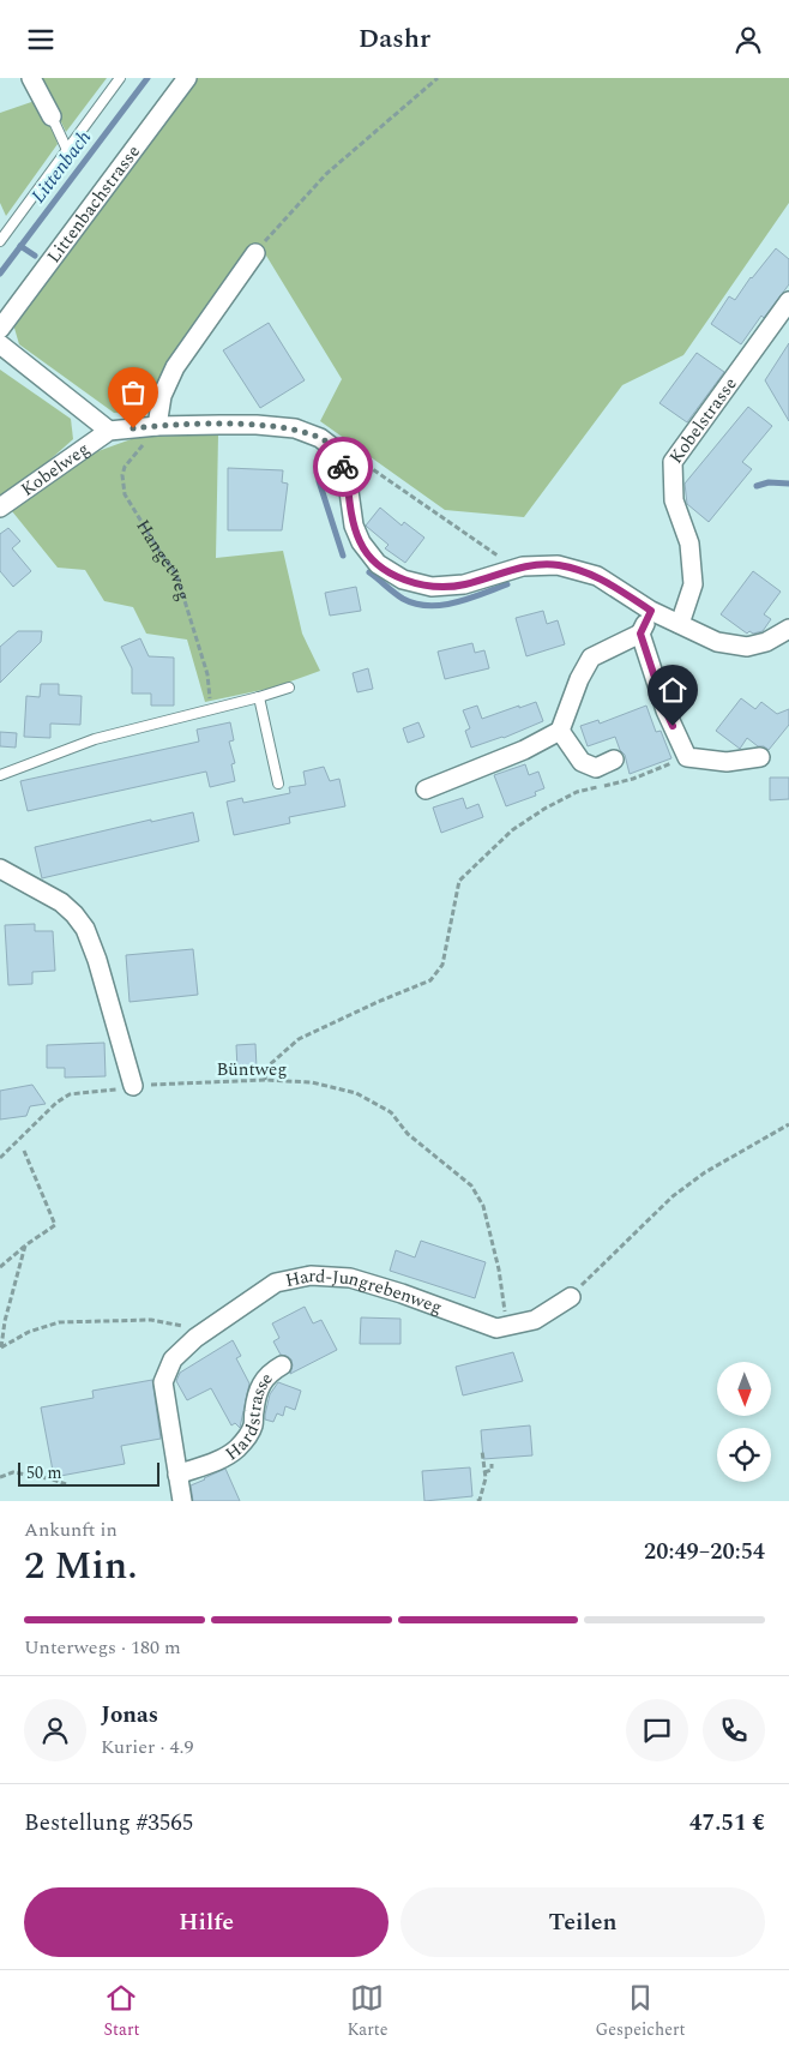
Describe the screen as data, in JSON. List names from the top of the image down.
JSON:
{
  "streets": {
    "street": [
      "Littenbachstrasse",
      "Kobelstrasse",
      "Kobelweg",
      "Hard-Jungrebenweg",
      "Hardstrasse"
    ],
    "path": ["Hangetweg", "Büntweg"]
  },
  "crossings": [
    ["Büntweg", "Hard-Jungrebenweg"],
    ["Hard-Jungrebenweg", "Hardstrasse"]
  ],
  "water": ["Littenbach"],
  "scale_bar": "50 m",
  "north": "bottom",
  "page": {
    "header": "Dashr",
    "scale": "50 m",
    "heading": ["2 Min.", "Ankunft in", "20:49–20:54"],
    "panel": [
      "Jonas",
      "Kurier · 4.9",
      "Bestellung #3565",
      "47.51 €"
    ],
    "bar": "Unterwegs · 180 m",
    "buttons": ["Hilfe", "Teilen"],
    "tabs": ["Start", "Karte", "Gespeichert"]
  }
}
